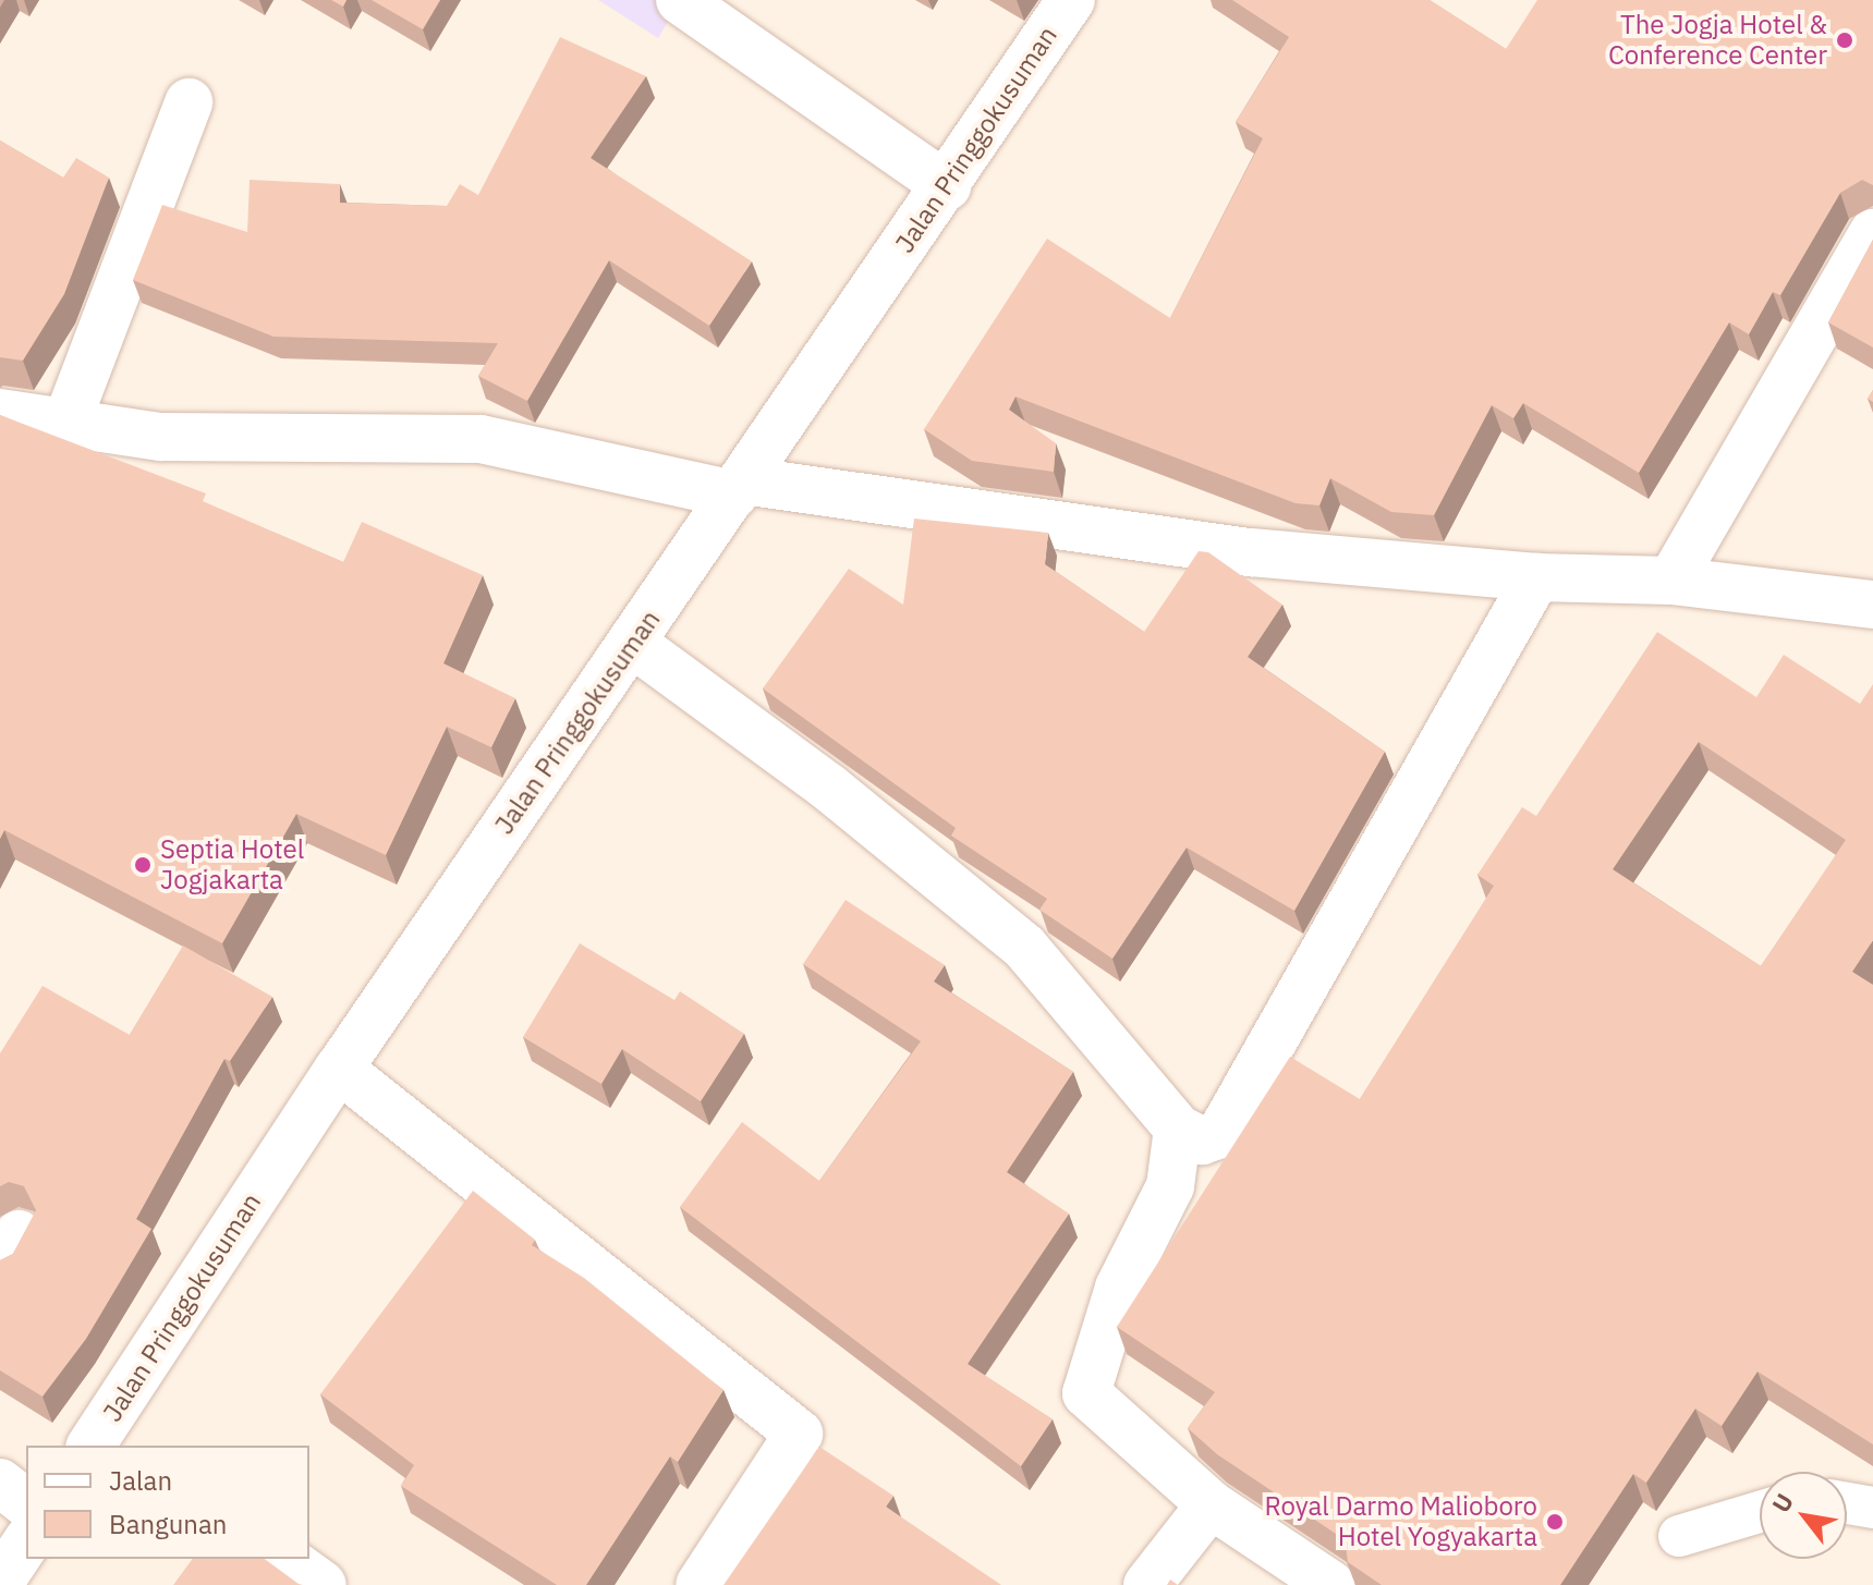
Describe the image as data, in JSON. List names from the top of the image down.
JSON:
{
  "streets": {
    "street": ["Jalan Pringgokusuman"]
  },
  "places": ["The Jogja Hotel & Conference Center", "Septia Hotel Jogjakarta", "Royal Darmo Malioboro Hotel Yogyakarta"],
  "legend": ["Jalan", "Bangunan"],
  "north": "top left"
}
